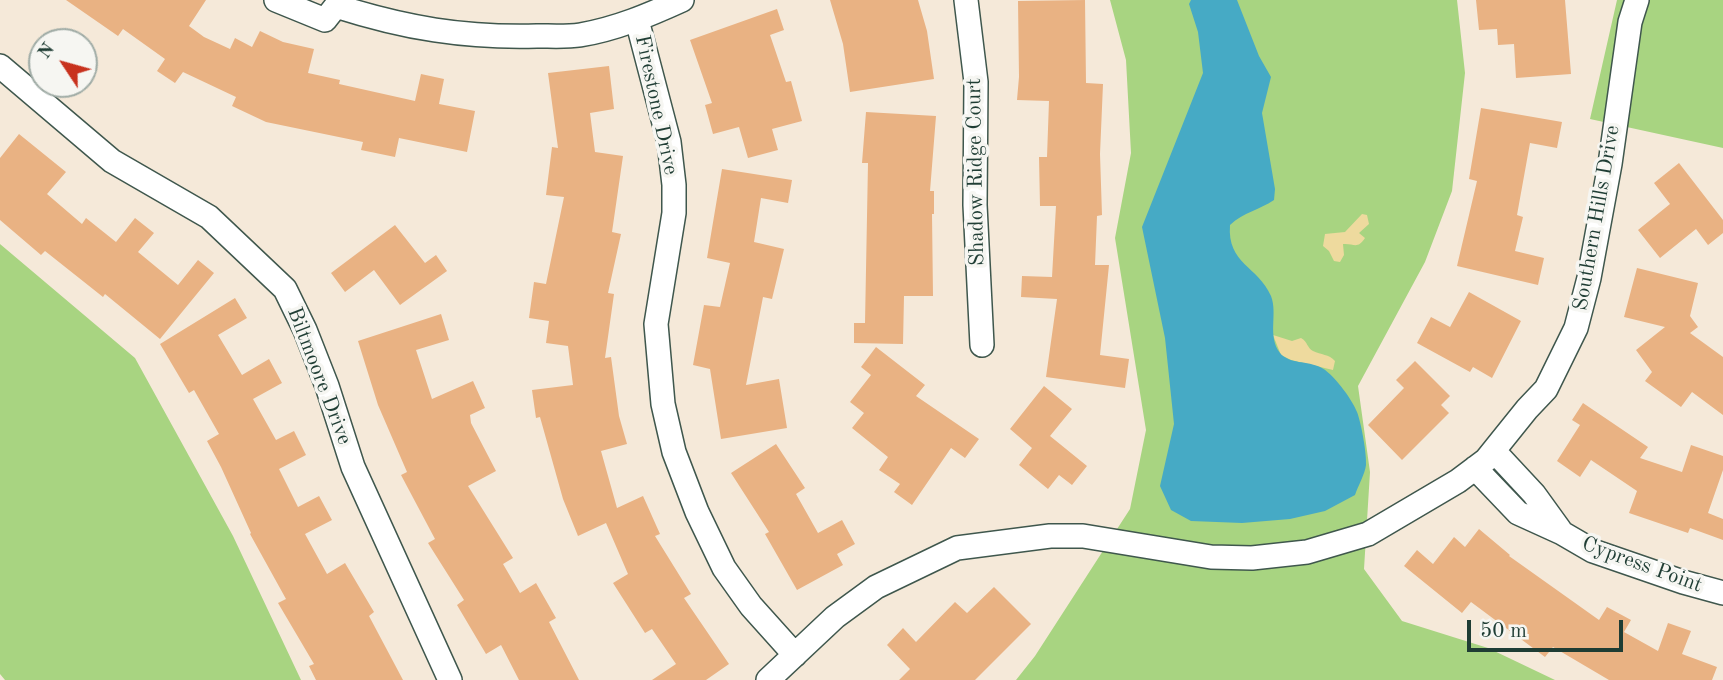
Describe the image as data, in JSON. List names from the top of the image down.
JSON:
{
  "streets": {
    "street": [
      "Firestone Drive",
      "Shadow Ridge Court",
      "Southern Hills Drive",
      "Biltmoore Drive",
      "Cypress Point"
    ]
  },
  "crossings": [
    ["Firestone Drive", "Southern Hills Drive"],
    ["Southern Hills Drive", "Cypress Point"]
  ],
  "scale_bar": "50 m",
  "north": "top left"
}
